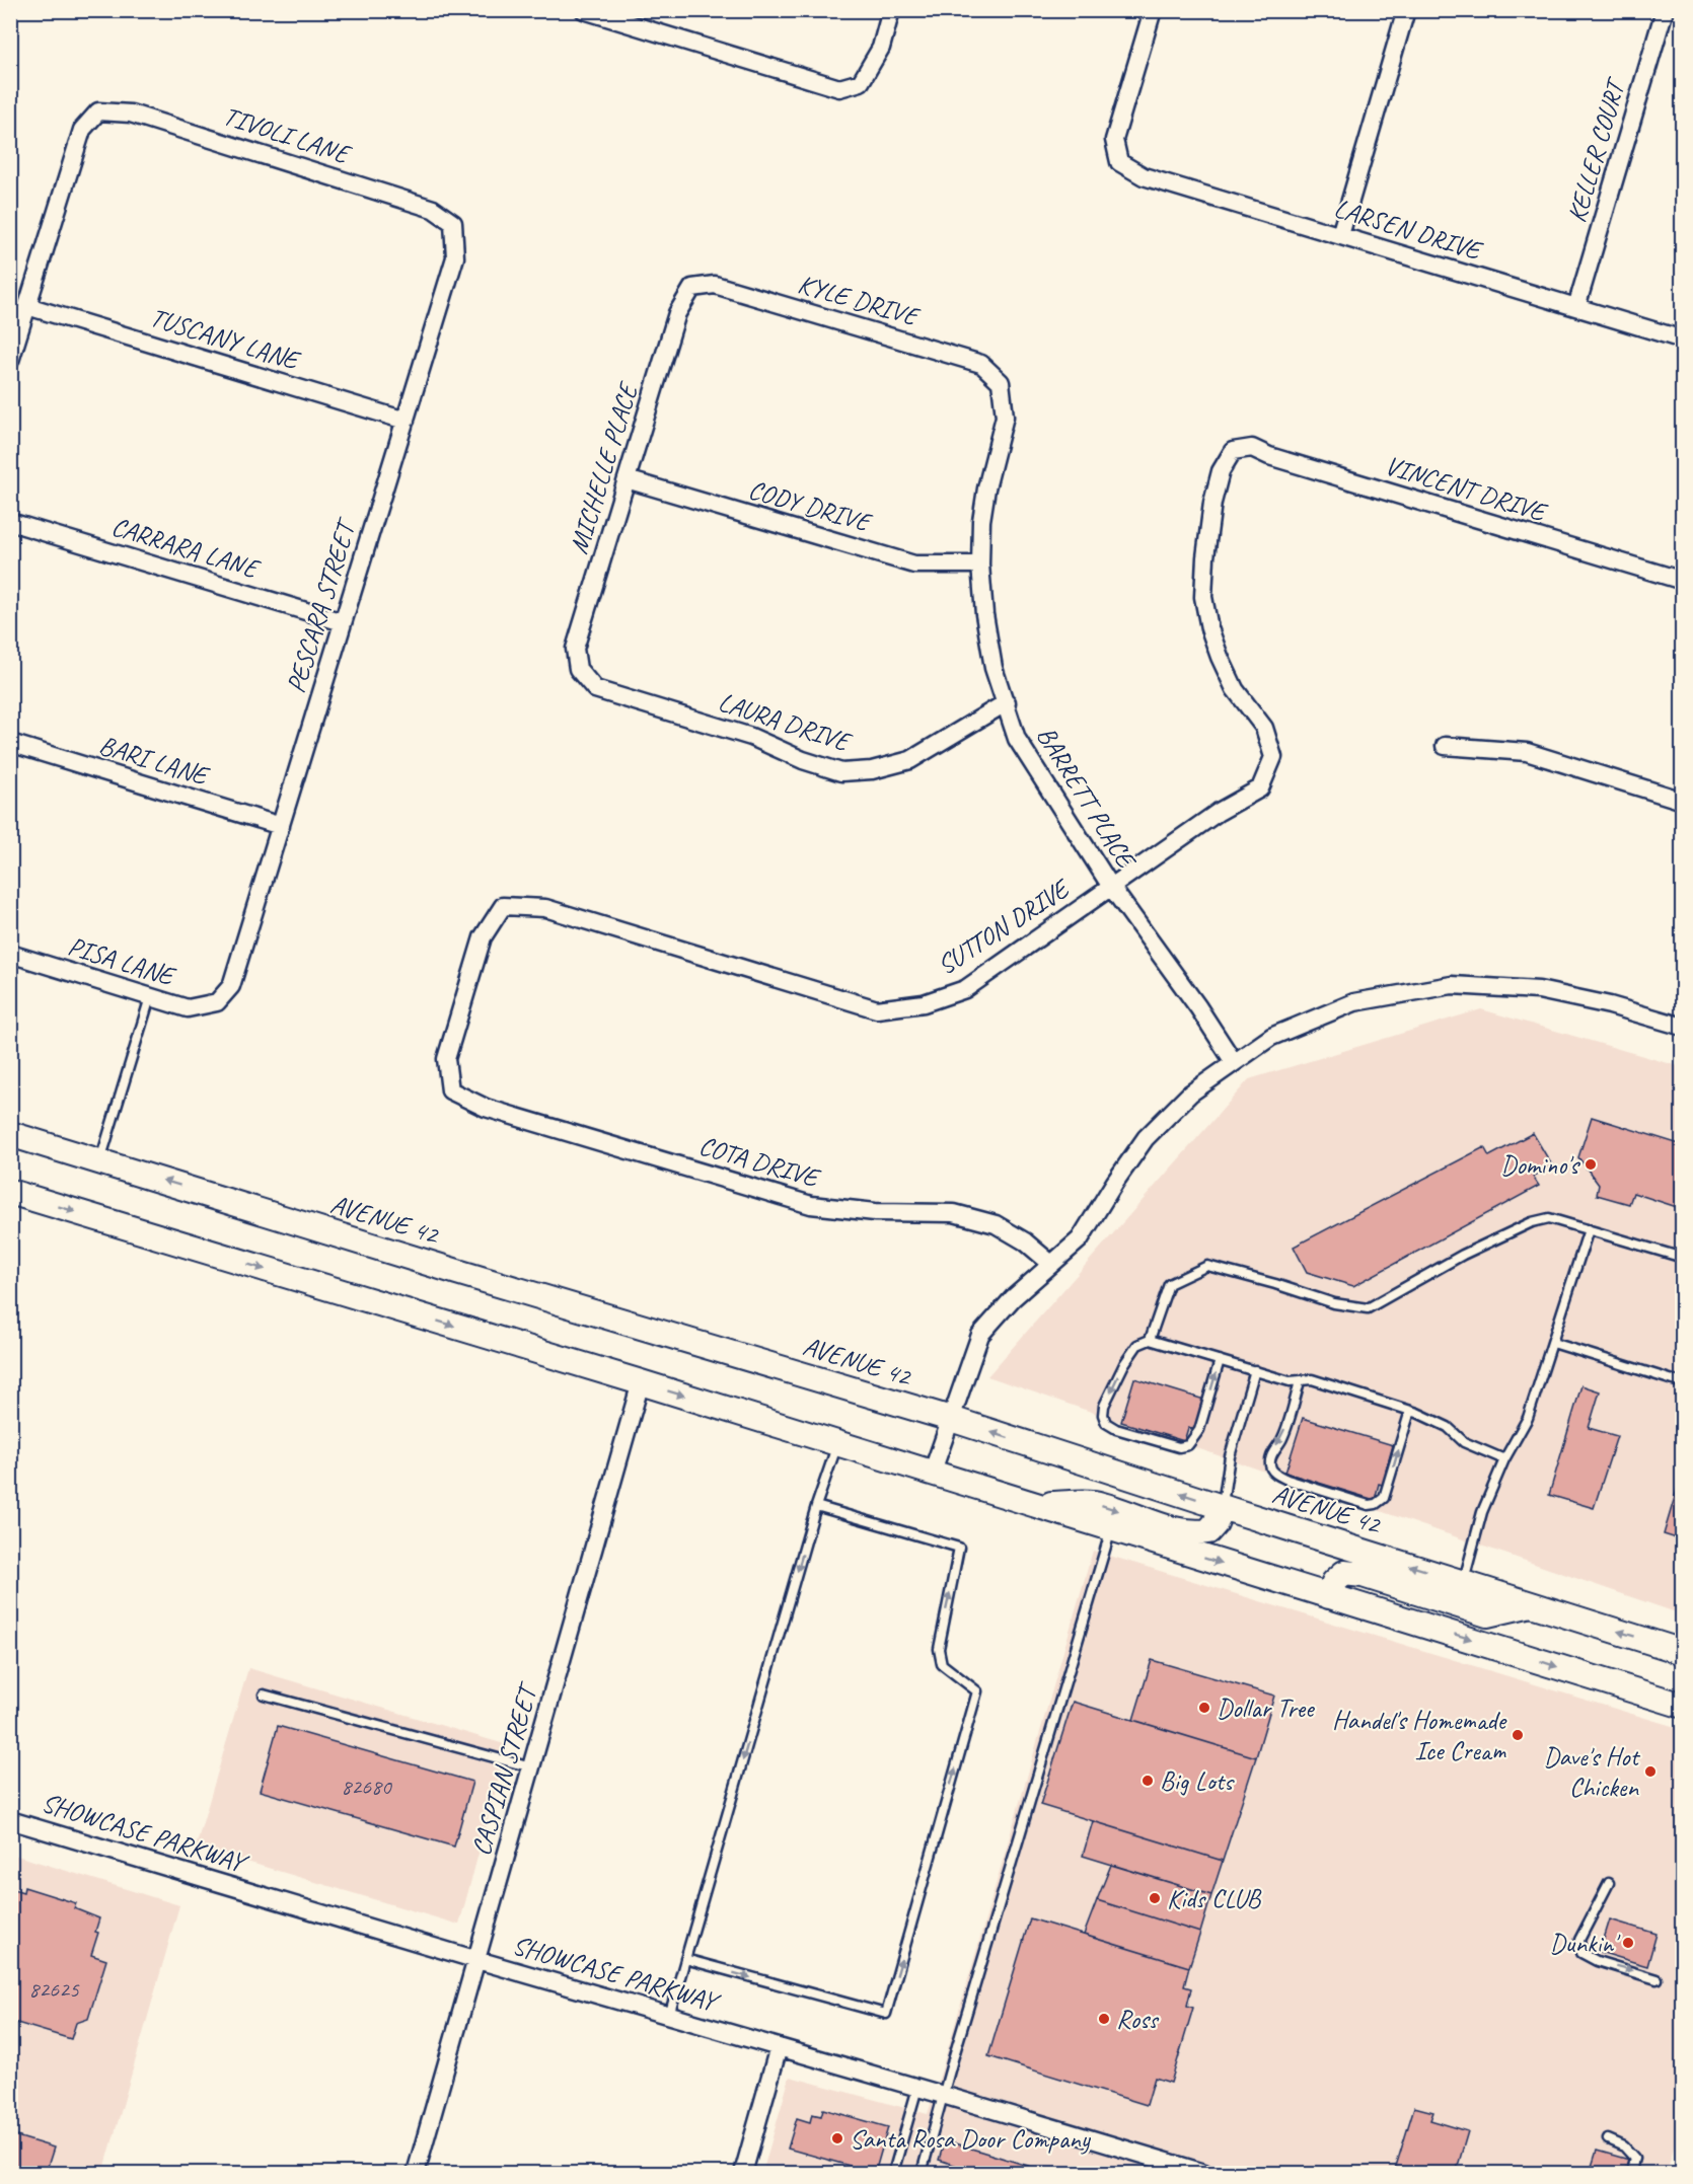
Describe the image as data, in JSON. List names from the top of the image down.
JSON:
{
  "streets": {
    "main road": ["AVENUE 42"],
    "street": [
      "TIVOLI LANE",
      "KELLER COURT",
      "LARSEN DRIVE",
      "KYLE DRIVE",
      "TUSCANY LANE",
      "MICHELLE PLACE",
      "VINCENT DRIVE",
      "CODY DRIVE",
      "CARRARA LANE",
      "PESCARA STREET",
      "LAURA DRIVE",
      "BARI LANE",
      "BARRETT PLACE",
      "SUTTON DRIVE",
      "PISA LANE",
      "COTA DRIVE",
      "CASPIAN STREET",
      "SHOWCASE PARKWAY"
    ]
  },
  "crossings": [
    ["TIVOLI LANE", "TUSCANY LANE"],
    ["TIVOLI LANE", "PESCARA STREET"],
    ["KELLER COURT", "LARSEN DRIVE"],
    ["KYLE DRIVE", "MICHELLE PLACE"],
    ["KYLE DRIVE", "BARRETT PLACE"],
    ["TUSCANY LANE", "PESCARA STREET"],
    ["MICHELLE PLACE", "CODY DRIVE"],
    ["MICHELLE PLACE", "LAURA DRIVE"],
    ["VINCENT DRIVE", "SUTTON DRIVE"],
    ["CODY DRIVE", "BARRETT PLACE"],
    ["CARRARA LANE", "PESCARA STREET"],
    ["PESCARA STREET", "BARI LANE"],
    ["PESCARA STREET", "PISA LANE"],
    ["LAURA DRIVE", "BARRETT PLACE"],
    ["BARRETT PLACE", "SUTTON DRIVE"],
    ["SUTTON DRIVE", "COTA DRIVE"],
    ["CASPIAN STREET", "SHOWCASE PARKWAY"]
  ],
  "places": [
    "Domino's",
    "Dollar Tree",
    "Handel's Homemade Ice Cream",
    "Dave's Hot Chicken",
    "Big Lots",
    "Kids CLUB",
    "Dunkin'",
    "Ross",
    "Santa Rosa Door Company"
  ],
  "house_numbers": ["82680", "82625"]
}
